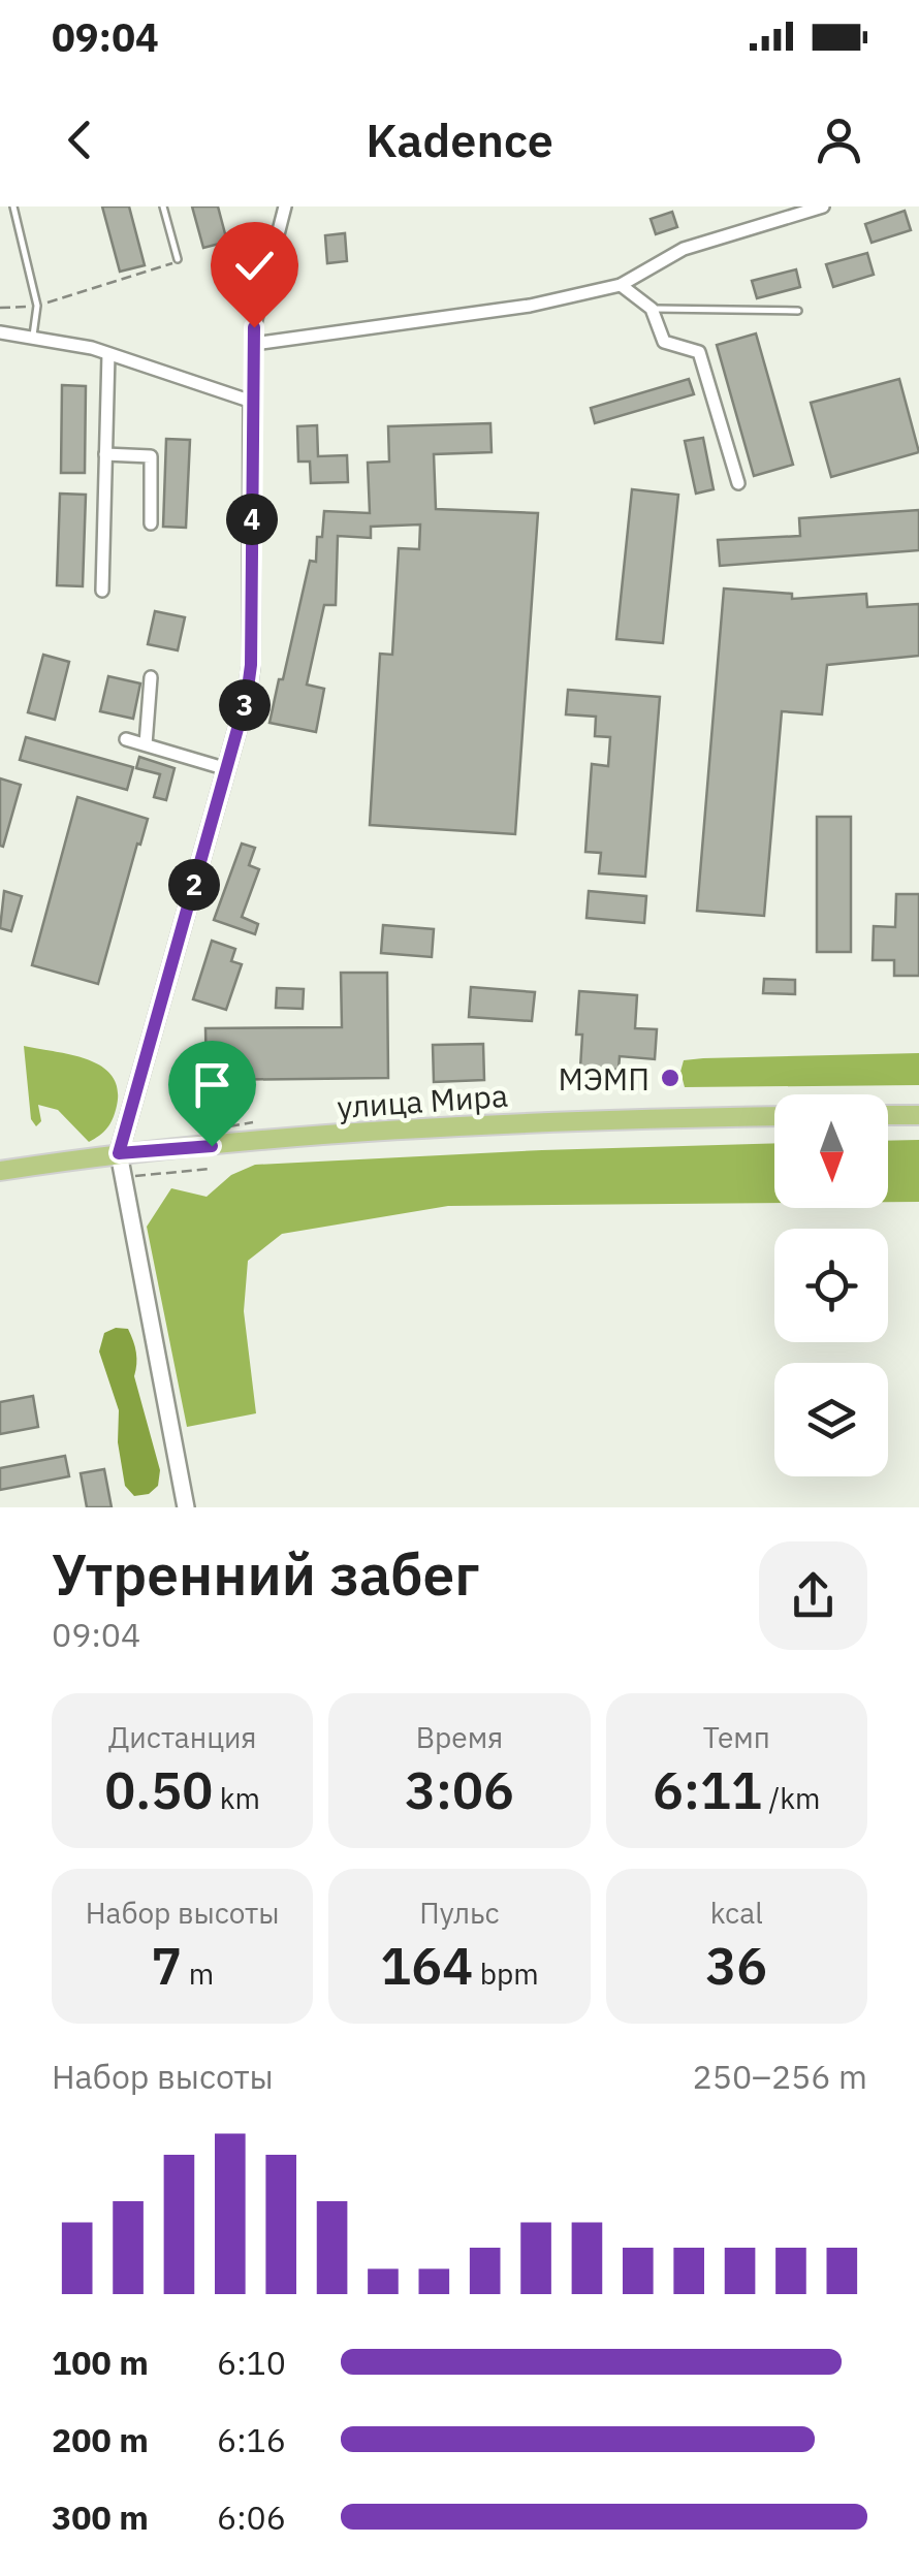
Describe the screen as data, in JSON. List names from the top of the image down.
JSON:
{
  "streets": {
    "main road": ["улица Мира"]
  },
  "places": ["МЭМП"],
  "north": "bottom",
  "page": {
    "status": "09:04",
    "header": "Kadence",
    "pins": ["4", "3", "2"],
    "heading": ["Утренний забег", "09:04"],
    "stats": [
      ["Дистанция", "0.50 km"],
      ["Время", "3:06"],
      ["Темп", "6:11 /km"],
      ["Набор высоты", "7 m"],
      ["Пульс", "164 bpm"],
      ["kcal", "36"]
    ],
    "chart": ["Набор высоты", "250–256 m"],
    "list": [
      {
        "name": "100 m",
        "note": "6:10"
      },
      {
        "name": "200 m",
        "note": "6:16"
      },
      {
        "name": "300 m",
        "note": "6:06"
      }
    ]
  }
}
